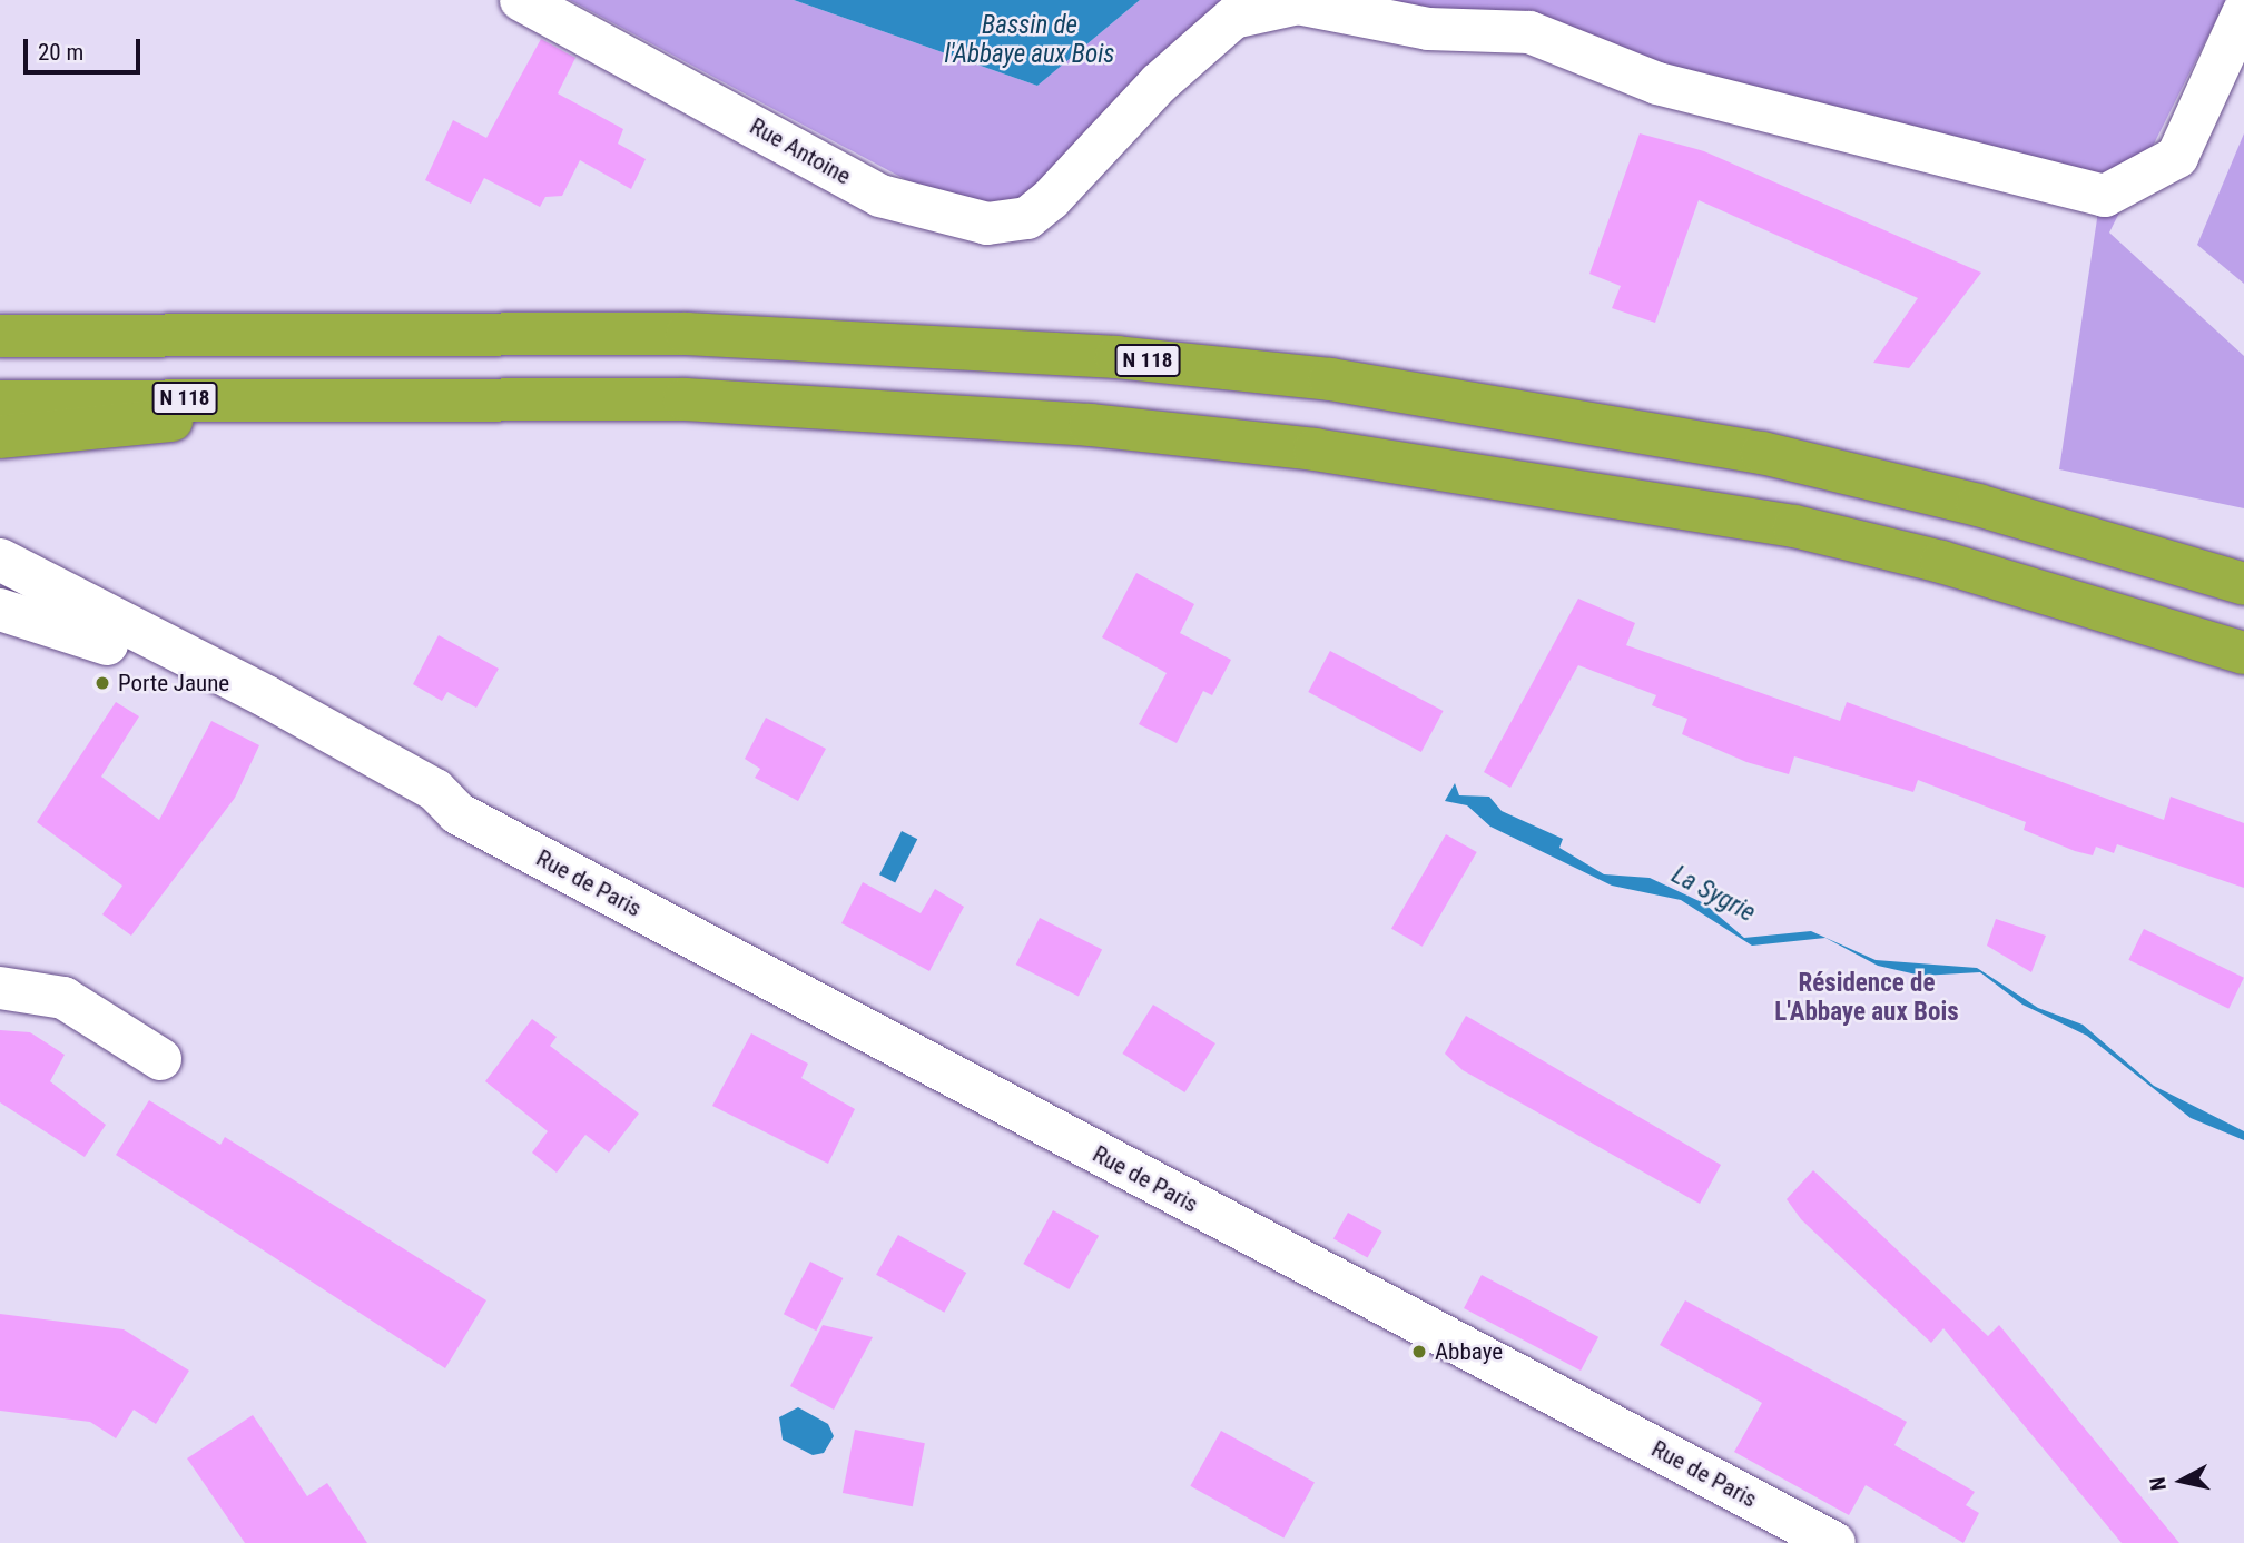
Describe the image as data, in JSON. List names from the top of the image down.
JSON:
{
  "streets": {
    "highway": ["N 118"],
    "street": ["Rue Antoine", "Rue de Paris"]
  },
  "districts": ["Résidence de L'Abbaye aux Bois"],
  "water": ["Bassin de l'Abbaye aux Bois", "La Sygrie"],
  "places": ["Porte Jaune", "Abbaye"],
  "scale_bar": "20 m",
  "north": "left"
}
